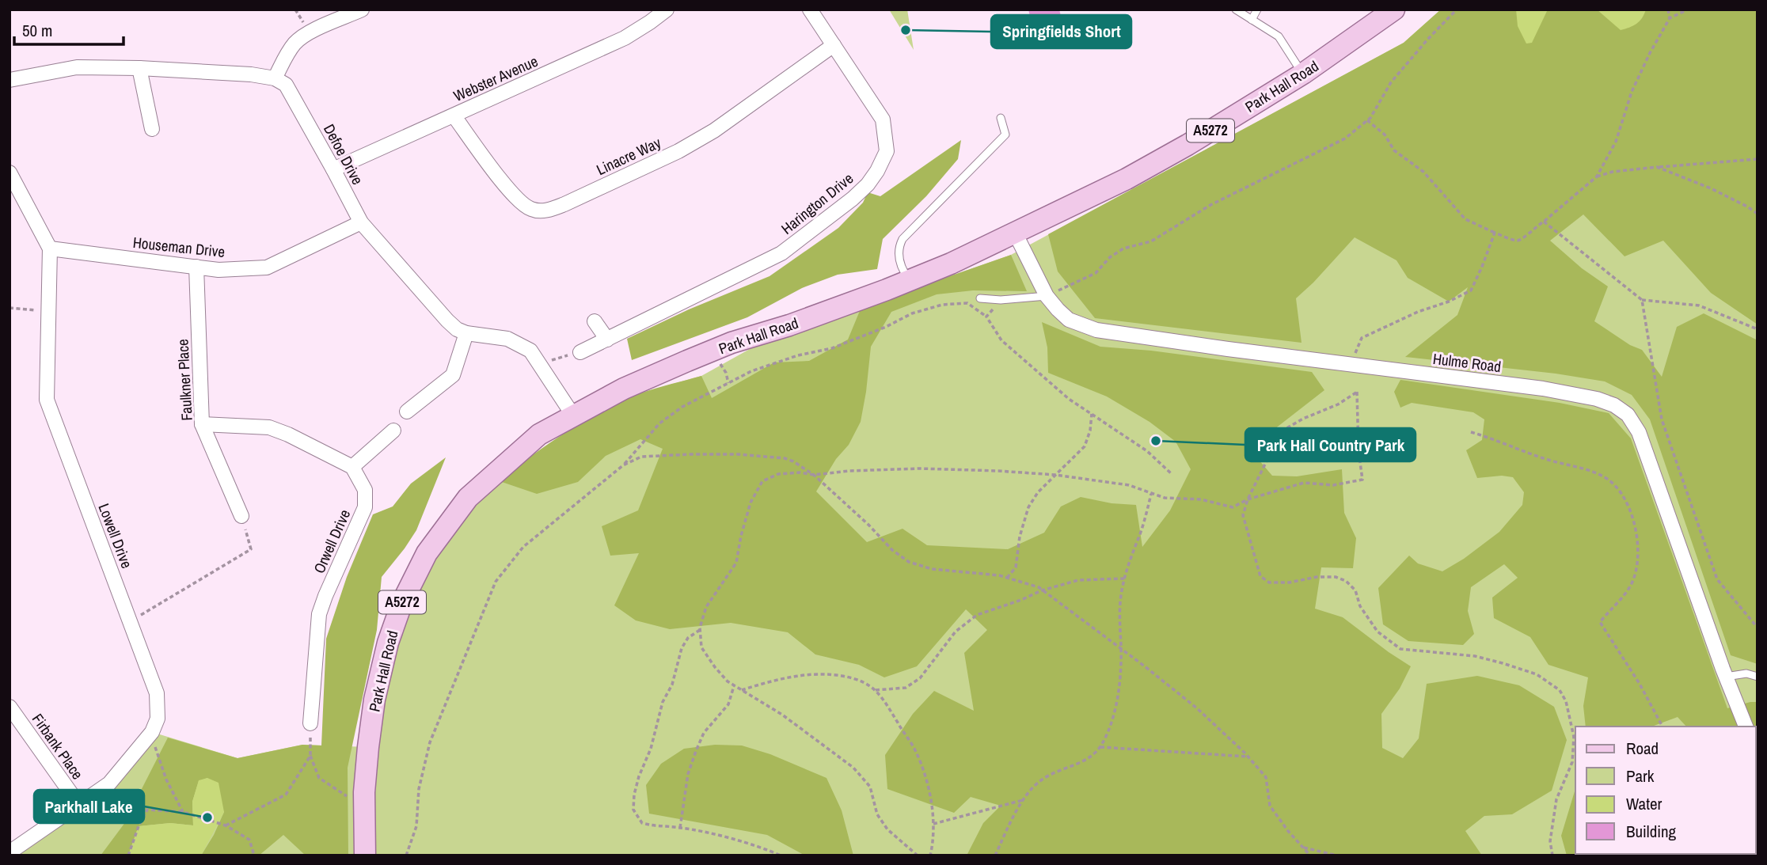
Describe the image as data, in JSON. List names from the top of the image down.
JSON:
{
  "streets": {
    "main road": ["Park Hall Road", "A5272"],
    "street": [
      "Webster Avenue",
      "Defoe Drive",
      "Linacre Way",
      "Harington Drive",
      "Houseman Drive",
      "Hulme Road",
      "Faulkner Place",
      "Lowell Drive",
      "Orwell Drive",
      "Firbank Place"
    ]
  },
  "crossings": [
    ["Webster Avenue", "Defoe Drive"],
    ["Webster Avenue", "Linacre Way"],
    ["Park Hall Road", "Defoe Drive"],
    ["Park Hall Road", "Hulme Road"],
    ["Defoe Drive", "Houseman Drive"],
    ["Linacre Way", "Harington Drive"],
    ["Houseman Drive", "Faulkner Place"],
    ["Houseman Drive", "Lowell Drive"],
    ["Lowell Drive", "Firbank Place"]
  ],
  "places": ["Springfields Short", "Park Hall Country Park", "Parkhall Lake"],
  "legend": [
    "Road",
    "Park",
    "Water",
    "Building"
  ],
  "scale_bar": "50 m"
}
